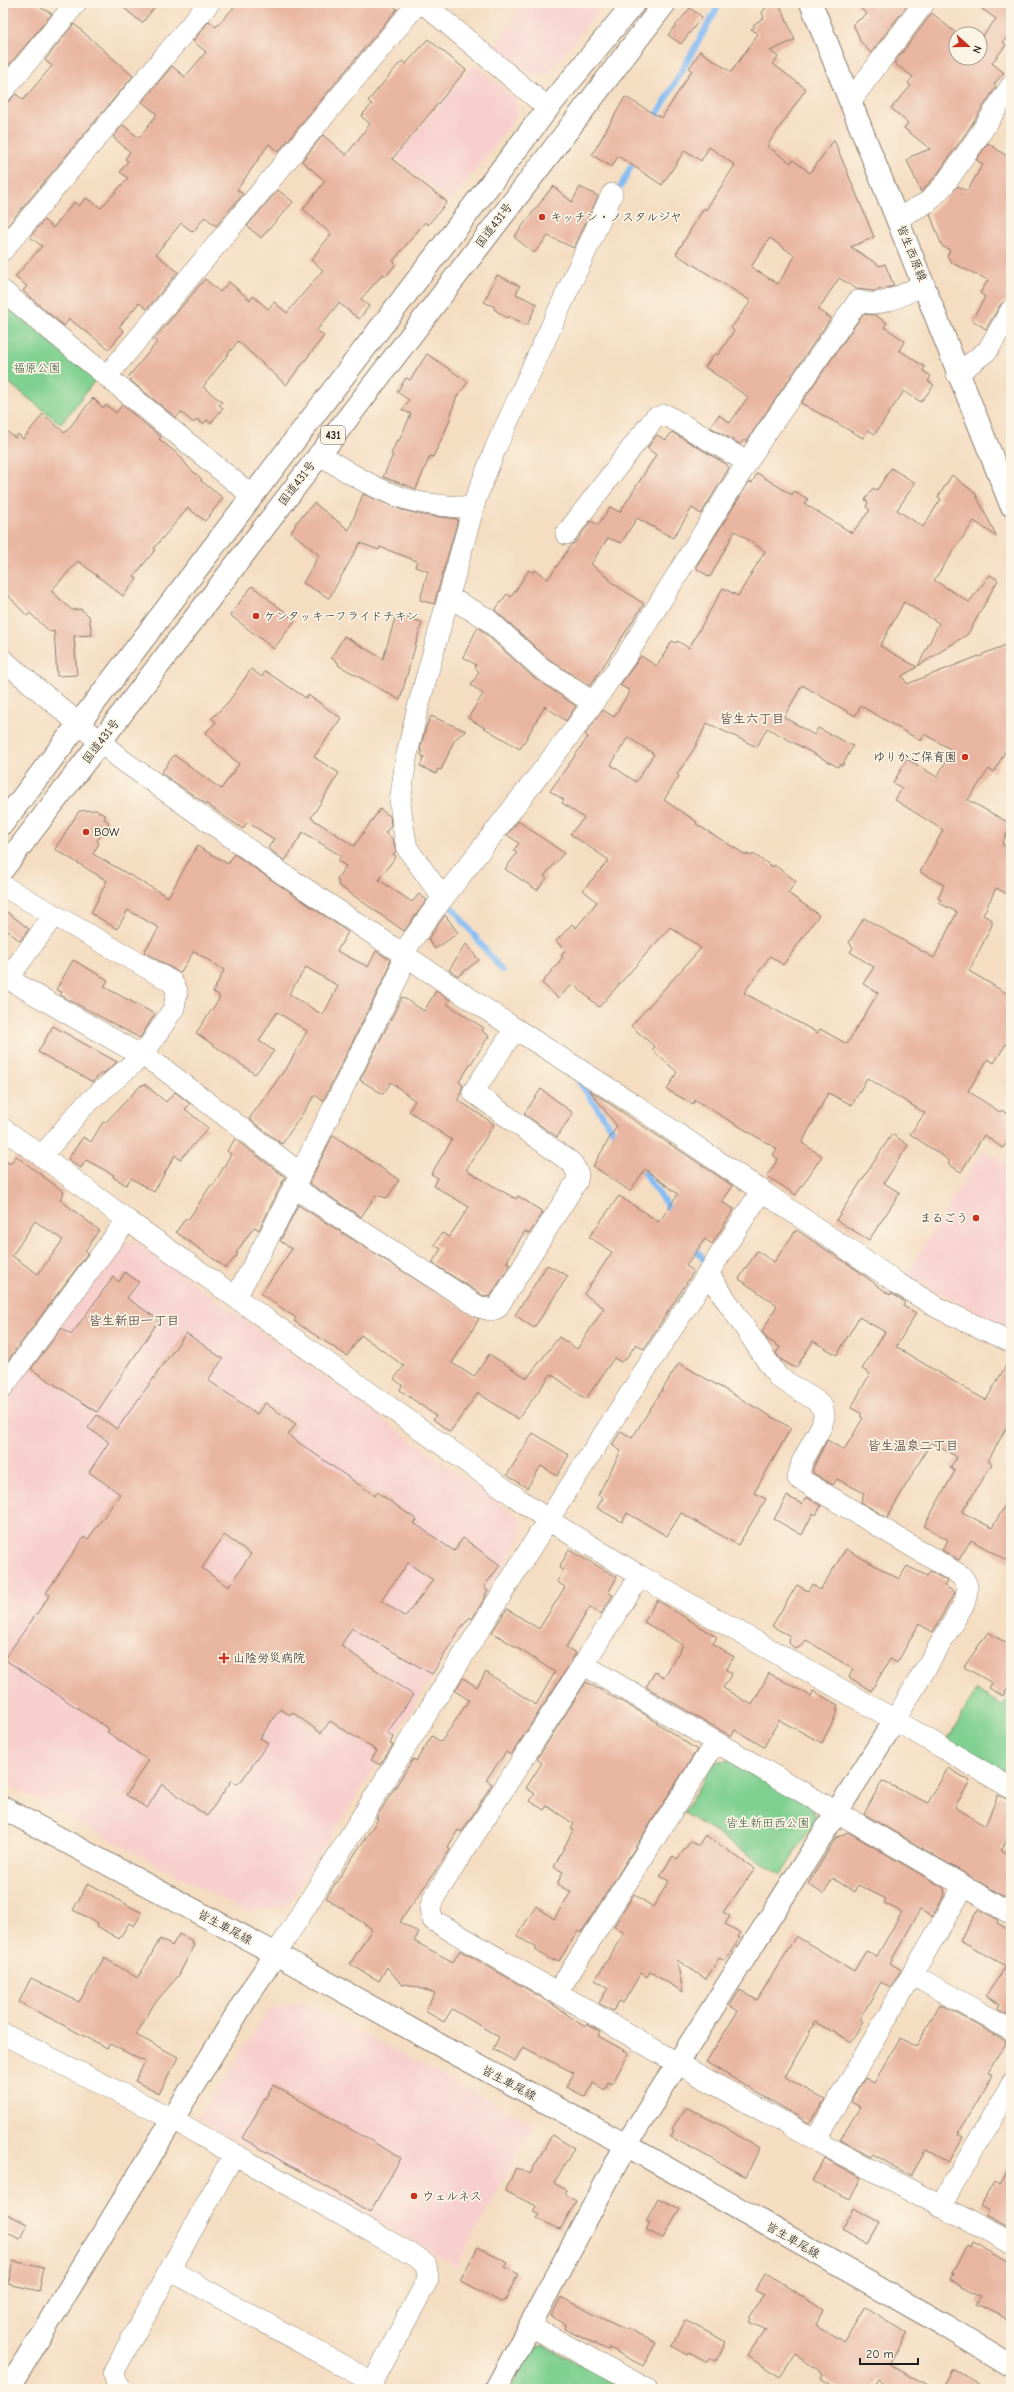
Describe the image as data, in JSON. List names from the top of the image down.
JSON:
{
  "streets": {
    "main road": [
      "国道431号",
      "皆生西原線",
      "431",
      "皆生車尾線"
    ]
  },
  "districts": ["皆生六丁目", "皆生新田一丁目", "皆生温泉二丁目"],
  "parks": ["福原公園", "皆生新田西公園"],
  "places": {
    "other": [
      "キッチン・ノスタルジヤ",
      "ケンタッキーフライドチキン",
      "ゆりかご保育園",
      "BOW",
      "まるごう",
      "ウェルネス"
    ],
    "health": ["山陰労災病院"]
  },
  "scale_bar": "20 m",
  "north": "right"
}
